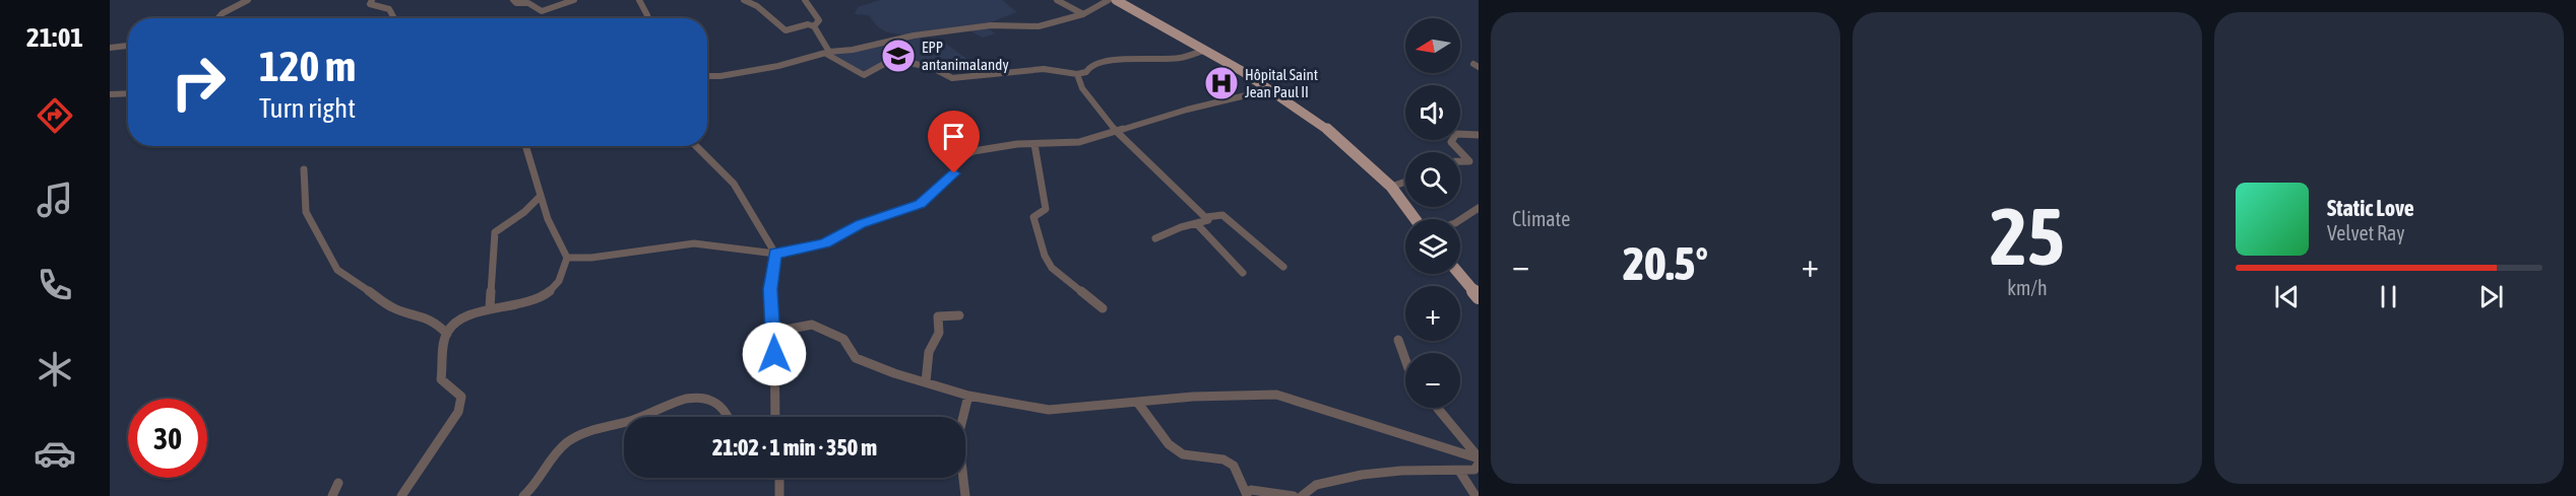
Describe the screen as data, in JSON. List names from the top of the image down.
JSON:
{
  "places": {
    "school or university": ["EPP antanimalandy"],
    "hospital": ["Hôpital Saint Jean Paul II"]
  },
  "north": "left",
  "page": {
    "tabs": "21:01",
    "tile": [
      "Climate",
      ["25", "km/h"]
    ],
    "map_buttons": ["+", "−"],
    "turn": ["120 m", "Turn right"],
    "song": ["Static Love", "Velvet Ray"],
    "heat": ["−", "20.5°", "+"],
    "limit": "30",
    "trip": "21:02 · 1 min · 350 m"
  }
}
